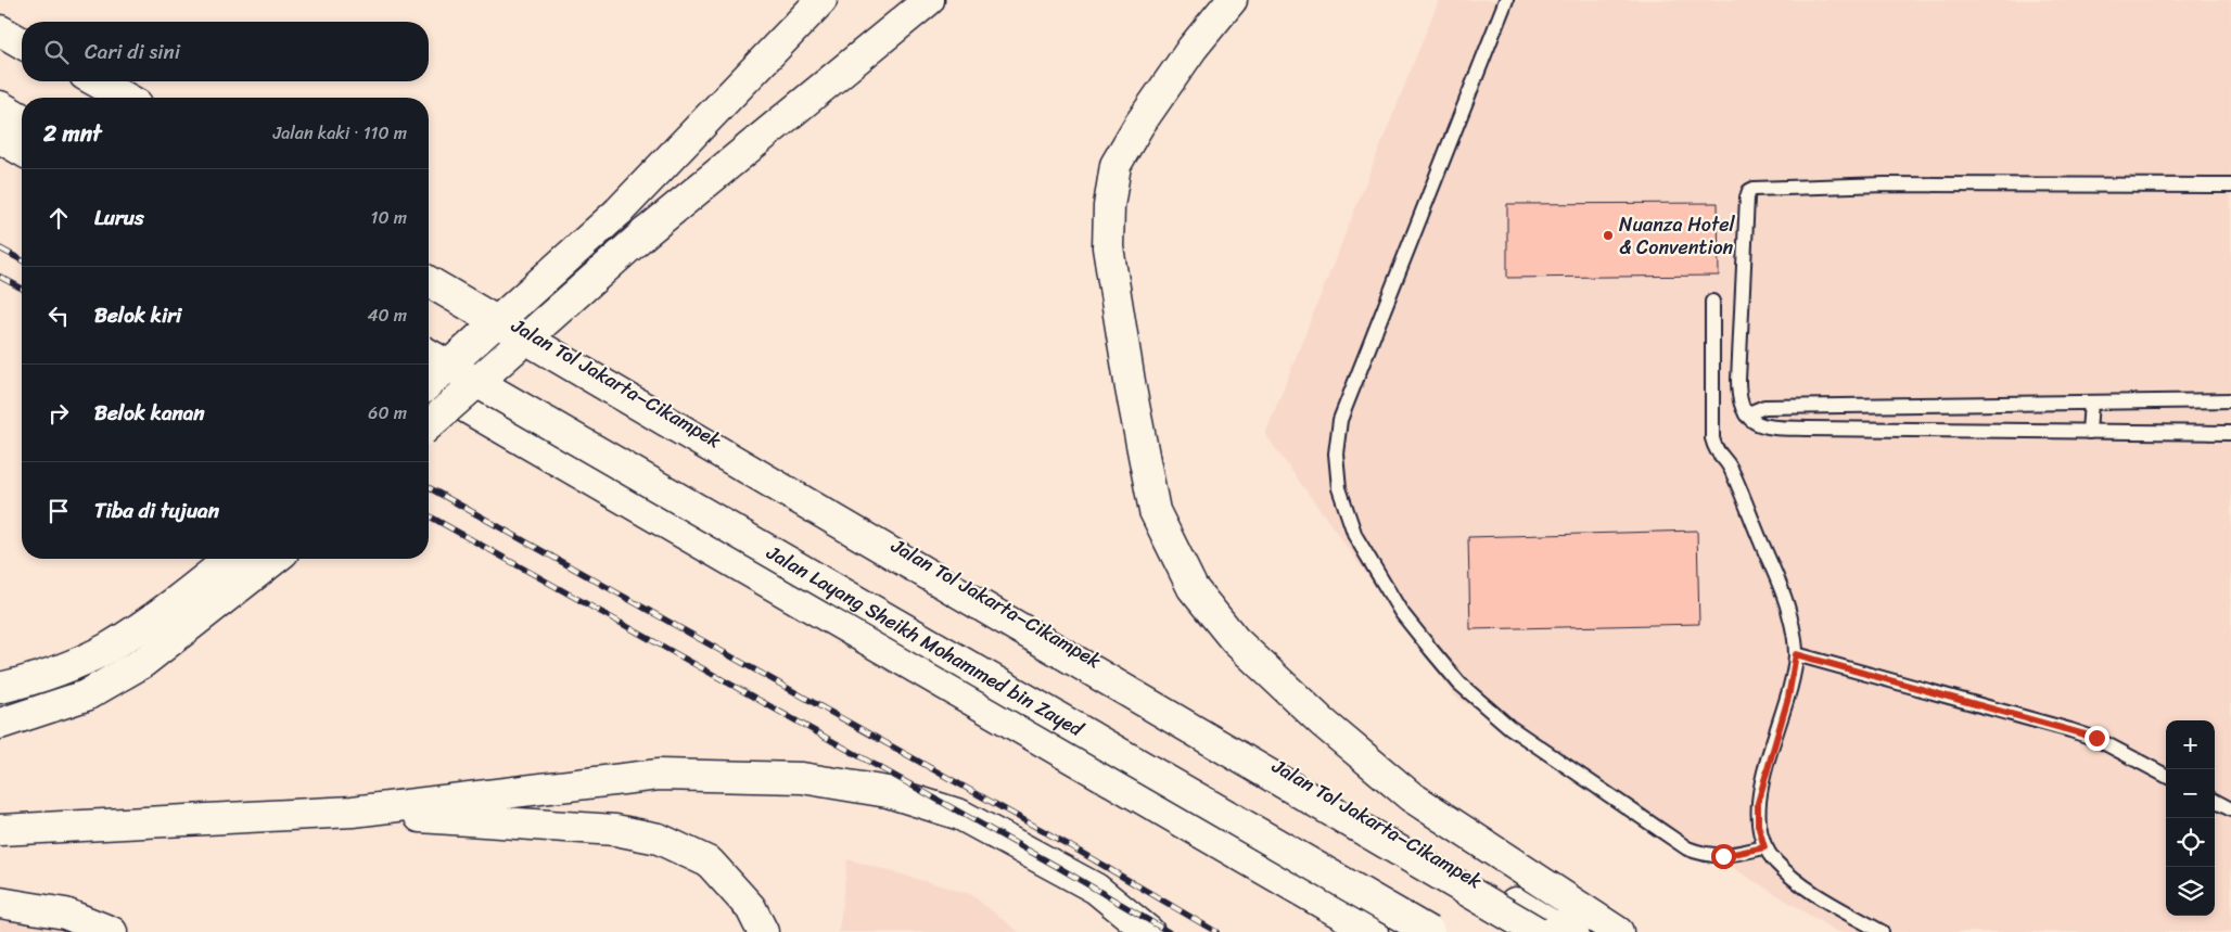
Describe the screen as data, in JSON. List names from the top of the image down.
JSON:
{
  "streets": {
    "highway": ["Jalan Tol Jakarta–Cikampek", "Jalan Layang Sheikh Mohammed bin Zayed"]
  },
  "places": ["Nuanza Hotel & Convention"],
  "page": {
    "search": "Cari di sini",
    "heading": ["2 mnt", "Jalan kaki · 110 m"],
    "list": [
      ["Lurus", "10 m"],
      ["Belok kiri", "40 m"],
      ["Belok kanan", "60 m"],
      "Tiba di tujuan"
    ],
    "map_buttons": ["+", "−"]
  }
}
